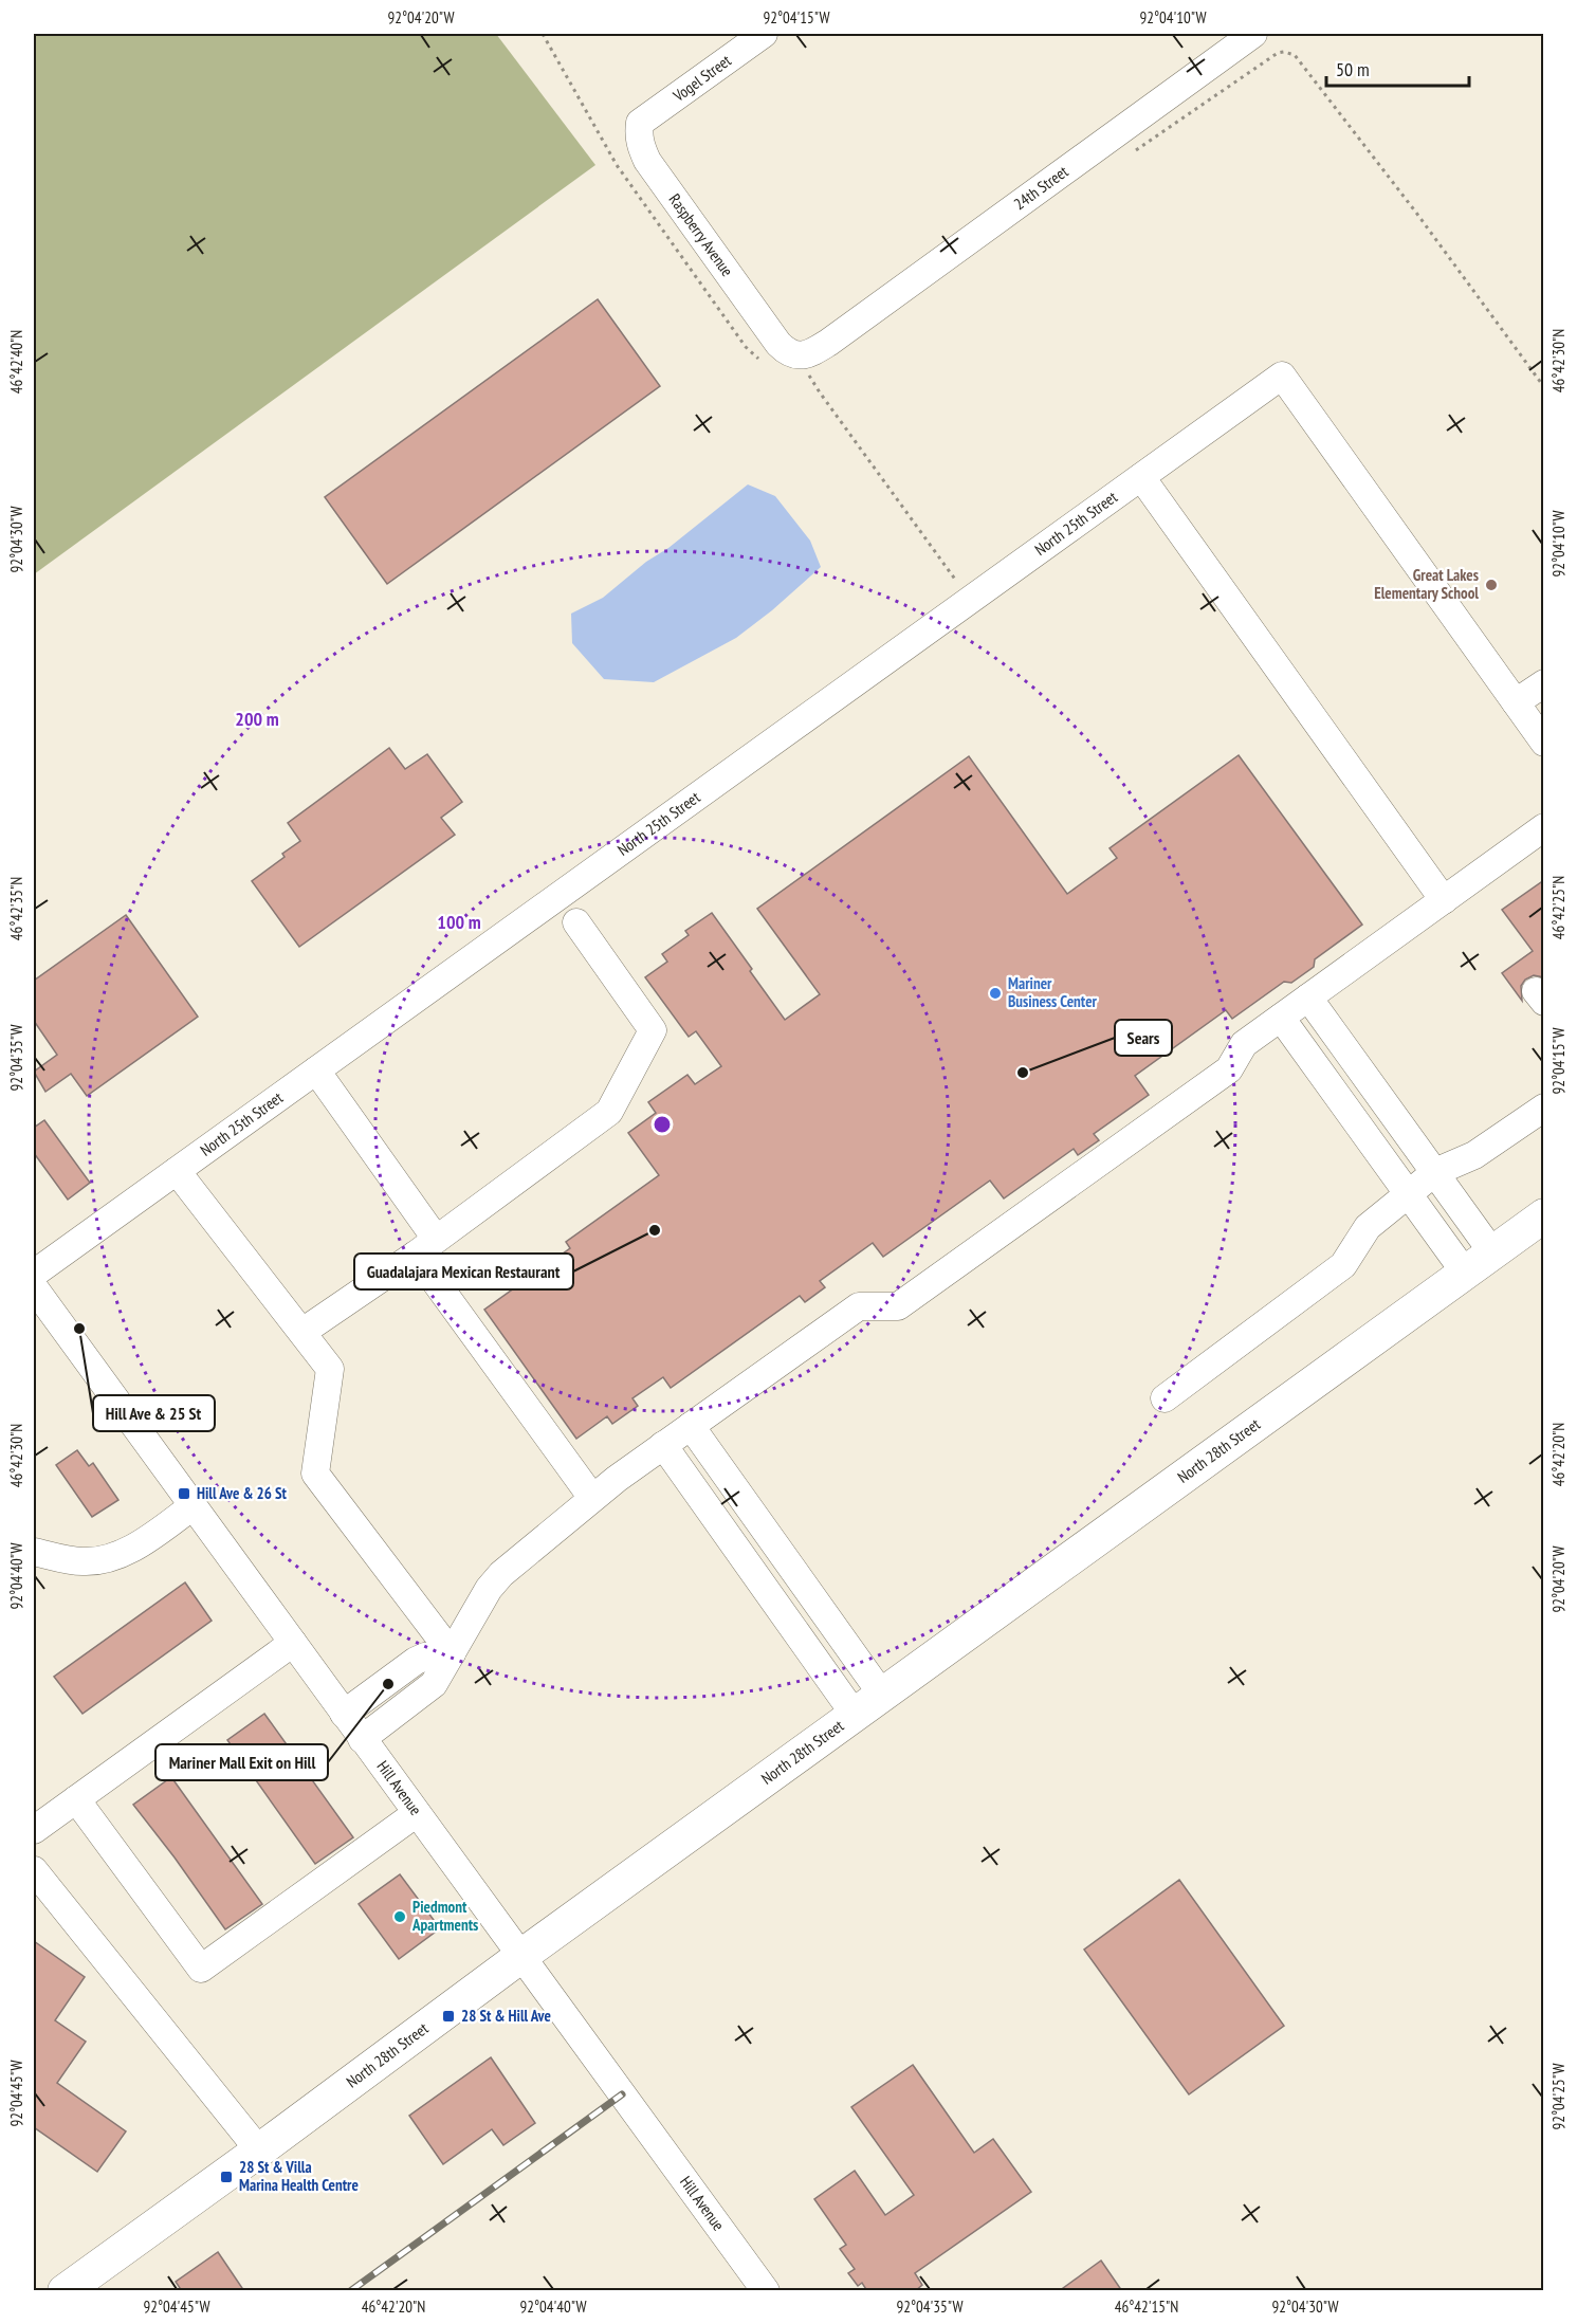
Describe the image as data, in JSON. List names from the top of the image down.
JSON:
{
  "streets": {
    "main road": ["North 28th Street"],
    "street": [
      "Vogel Street",
      "24th Street",
      "Raspberry Avenue",
      "North 25th Street",
      "Hill Avenue"
    ]
  },
  "crossings": [
    ["Vogel Street", "Raspberry Avenue"],
    ["24th Street", "Raspberry Avenue"],
    ["North 28th Street", "Hill Avenue"]
  ],
  "places": {
    "other": [
      "Great Lakes Elementary School",
      "Mariner Business Center",
      "Sears",
      "Guadalajara Mexican Restaurant",
      "Hill Ave & 25 St",
      "Mariner Mall Exit on Hill",
      "Piedmont Apartments"
    ],
    "transit": ["Hill Ave & 26 St", "28 St & Hill Ave", "28 St & Villa Marina Health Centre"]
  },
  "scale_bar": "50 m",
  "coordinates": [
    "92°04'20\"W",
    "92°04'15\"W",
    "92°04'10\"W",
    "46°42'30\"N",
    "46°42'40\"N",
    "92°04'30\"W",
    "46°42'25\"N",
    "46°42'35\"N",
    "92°04'35\"W",
    "46°42'20\"N",
    "92°04'40\"W",
    "92°04'45\"W",
    "92°04'25\"W",
    "46°42'15\"N"
  ],
  "rings": ["200 m", "100 m"]
}
